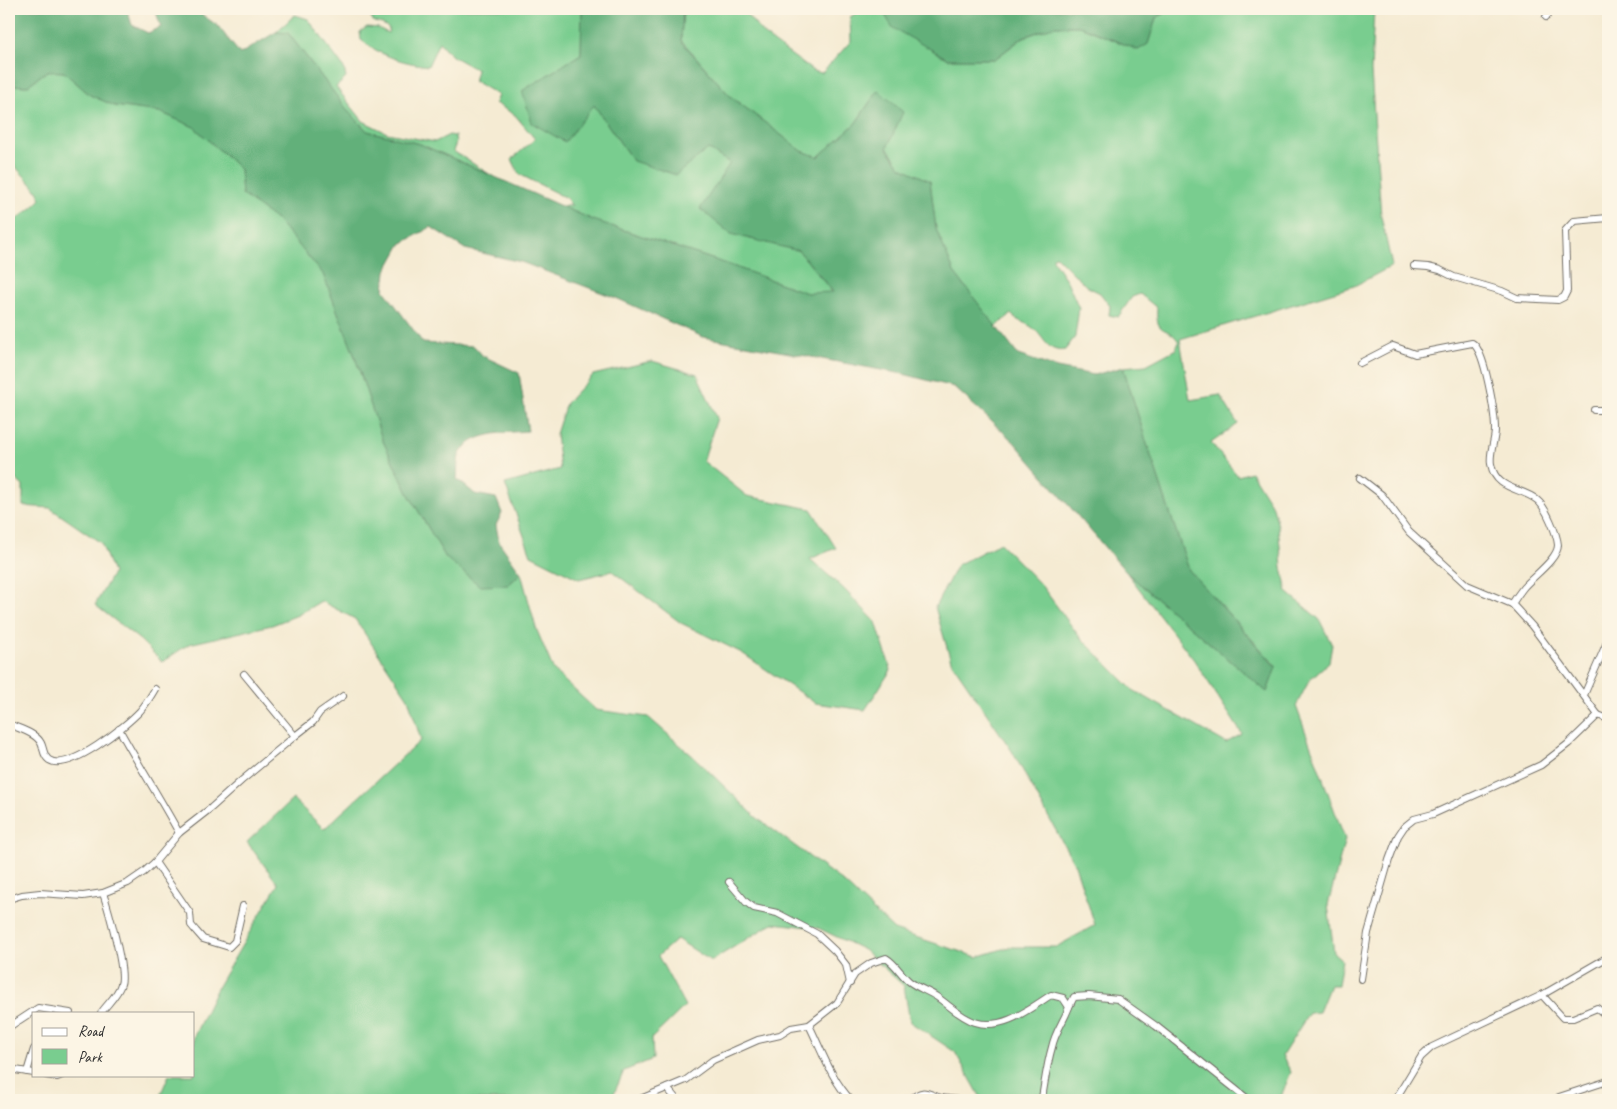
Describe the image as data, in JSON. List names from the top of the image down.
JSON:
{
  "legend": ["Road", "Park"]
}
